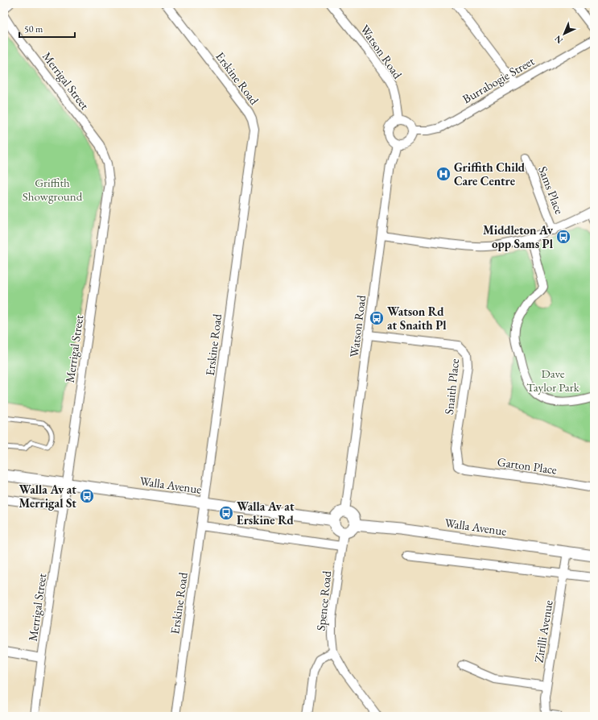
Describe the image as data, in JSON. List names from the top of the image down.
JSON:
{
  "streets": {
    "street": [
      "Watson Road",
      "Erskine Road",
      "Burrabogie Street",
      "Merrigal Street",
      "Sams Place",
      "Snaith Place",
      "Garton Place",
      "Walla Avenue",
      "Spence Road",
      "Zirilli Avenue"
    ]
  },
  "crossings": [
    ["Watson Road", "Burrabogie Street"],
    ["Watson Road", "Snaith Place"],
    ["Watson Road", "Walla Avenue"],
    ["Watson Road", "Spence Road"],
    ["Erskine Road", "Walla Avenue"],
    ["Merrigal Street", "Walla Avenue"],
    ["Snaith Place", "Garton Place"],
    ["Walla Avenue", "Spence Road"],
    ["Walla Avenue", "Zirilli Avenue"]
  ],
  "parks": ["Griffith Showground", "Dave Taylor Park"],
  "places": {
    "hospital": ["Griffith Child Care Centre"],
    "bus stop": [
      "Middleton Av opp Sams Pl",
      "Watson Rd at Snaith Pl",
      "Walla Av at Merrigal St",
      "Walla Av at Erskine Rd"
    ]
  },
  "scale_bar": "50 m",
  "north": "bottom left"
}
